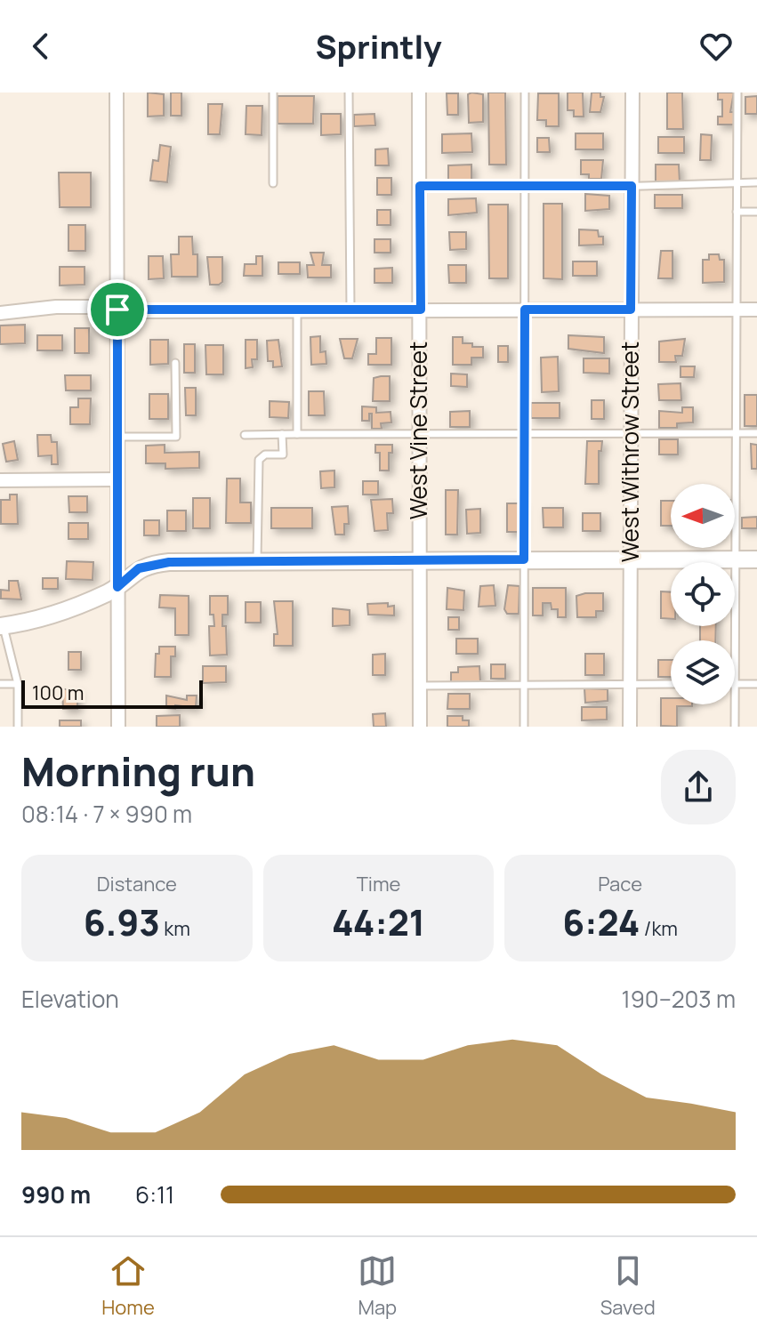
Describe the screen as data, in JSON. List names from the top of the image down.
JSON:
{
  "streets": {
    "street": ["West Vine Street", "West Withrow Street"]
  },
  "scale_bar": "100 m",
  "north": "left",
  "page": {
    "header": "Sprintly",
    "scale": "100 m",
    "heading": ["Morning run", "08:14 · 7 × 990 m"],
    "stats": [
      ["Distance", "6.93 km"],
      ["Time", "44:21"],
      ["Pace", "6:24 /km"]
    ],
    "chart": ["Elevation", "190–203 m"],
    "list": [
      {
        "name": "990 m",
        "note": "6:11"
      }
    ],
    "tabs": ["Home", "Map", "Saved"]
  }
}
